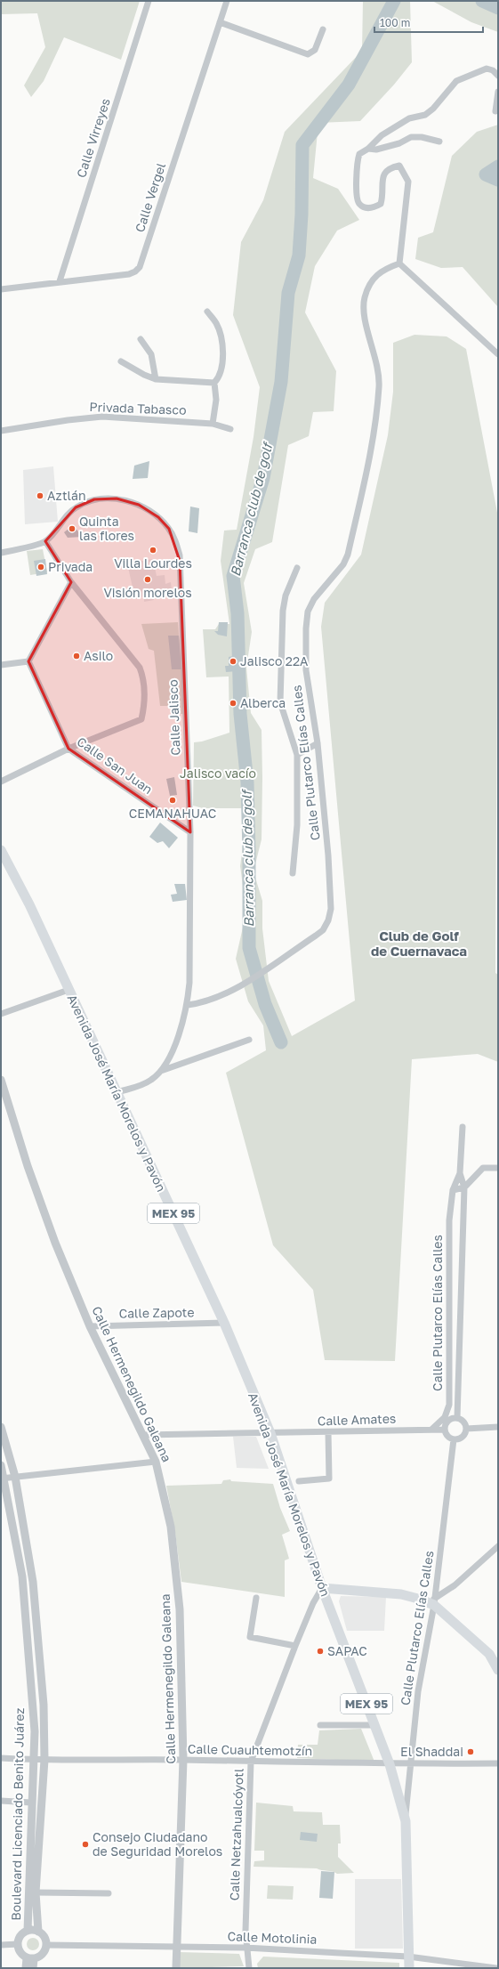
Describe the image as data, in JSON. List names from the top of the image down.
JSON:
{
  "streets": {
    "main road": ["Avenida José María Morelos y Pavón", "MEX 95"],
    "street": [
      "Calle Virreyes",
      "Calle Vergel",
      "Privada Tabasco",
      "Calle Jalisco",
      "Calle Plutarco Elías Calles",
      "Calle San Juan",
      "Calle Zapote",
      "Calle Hermenegildo Galeana",
      "Calle Amates",
      "Calle Cuauhtemotzín",
      "Boulevard Licenciado Benito Juárez",
      "Calle Netzahualcóyotl",
      "Calle Motolinia"
    ]
  },
  "crossings": [
    ["Calle Virreyes", "Calle Vergel"],
    ["Calle Jalisco", "Calle Plutarco Elías Calles"],
    ["Calle Jalisco", "Calle San Juan"],
    ["Calle Jalisco", "Avenida José María Morelos y Pavón"],
    ["Calle Plutarco Elías Calles", "Avenida José María Morelos y Pavón"],
    ["Calle Plutarco Elías Calles", "Calle Amates"],
    ["Calle Plutarco Elías Calles", "Calle Cuauhtemotzín"],
    ["Avenida José María Morelos y Pavón", "Calle Zapote"],
    ["Avenida José María Morelos y Pavón", "Calle Amates"],
    ["Avenida José María Morelos y Pavón", "Calle Cuauhtemotzín"],
    ["Avenida José María Morelos y Pavón", "Calle Netzahualcóyotl"],
    ["Avenida José María Morelos y Pavón", "Calle Motolinia"],
    ["Calle Zapote", "Calle Hermenegildo Galeana"],
    ["Calle Hermenegildo Galeana", "Calle Amates"],
    ["Calle Hermenegildo Galeana", "Calle Cuauhtemotzín"],
    ["Calle Hermenegildo Galeana", "Calle Motolinia"],
    ["Calle Cuauhtemotzín", "Boulevard Licenciado Benito Juárez"],
    ["Calle Cuauhtemotzín", "Calle Netzahualcóyotl"],
    ["Boulevard Licenciado Benito Juárez", "Calle Motolinia"],
    ["Calle Netzahualcóyotl", "Calle Motolinia"]
  ],
  "districts": ["Club de Golf de Cuernavaca"],
  "water": ["Barranca club de golf"],
  "parks": ["Jalisco vacío"],
  "places": [
    "Aztlán",
    "Quinta las flores",
    "Villa Lourdes",
    "Privada",
    "Visión morelos",
    "Asilo",
    "Jalisco 22A",
    "Alberca",
    "CEMANAHUAC",
    "SAPAC",
    "El Shaddai",
    "Consejo Ciudadano de Seguridad Morelos"
  ],
  "scale_bar": "100 m"
}
